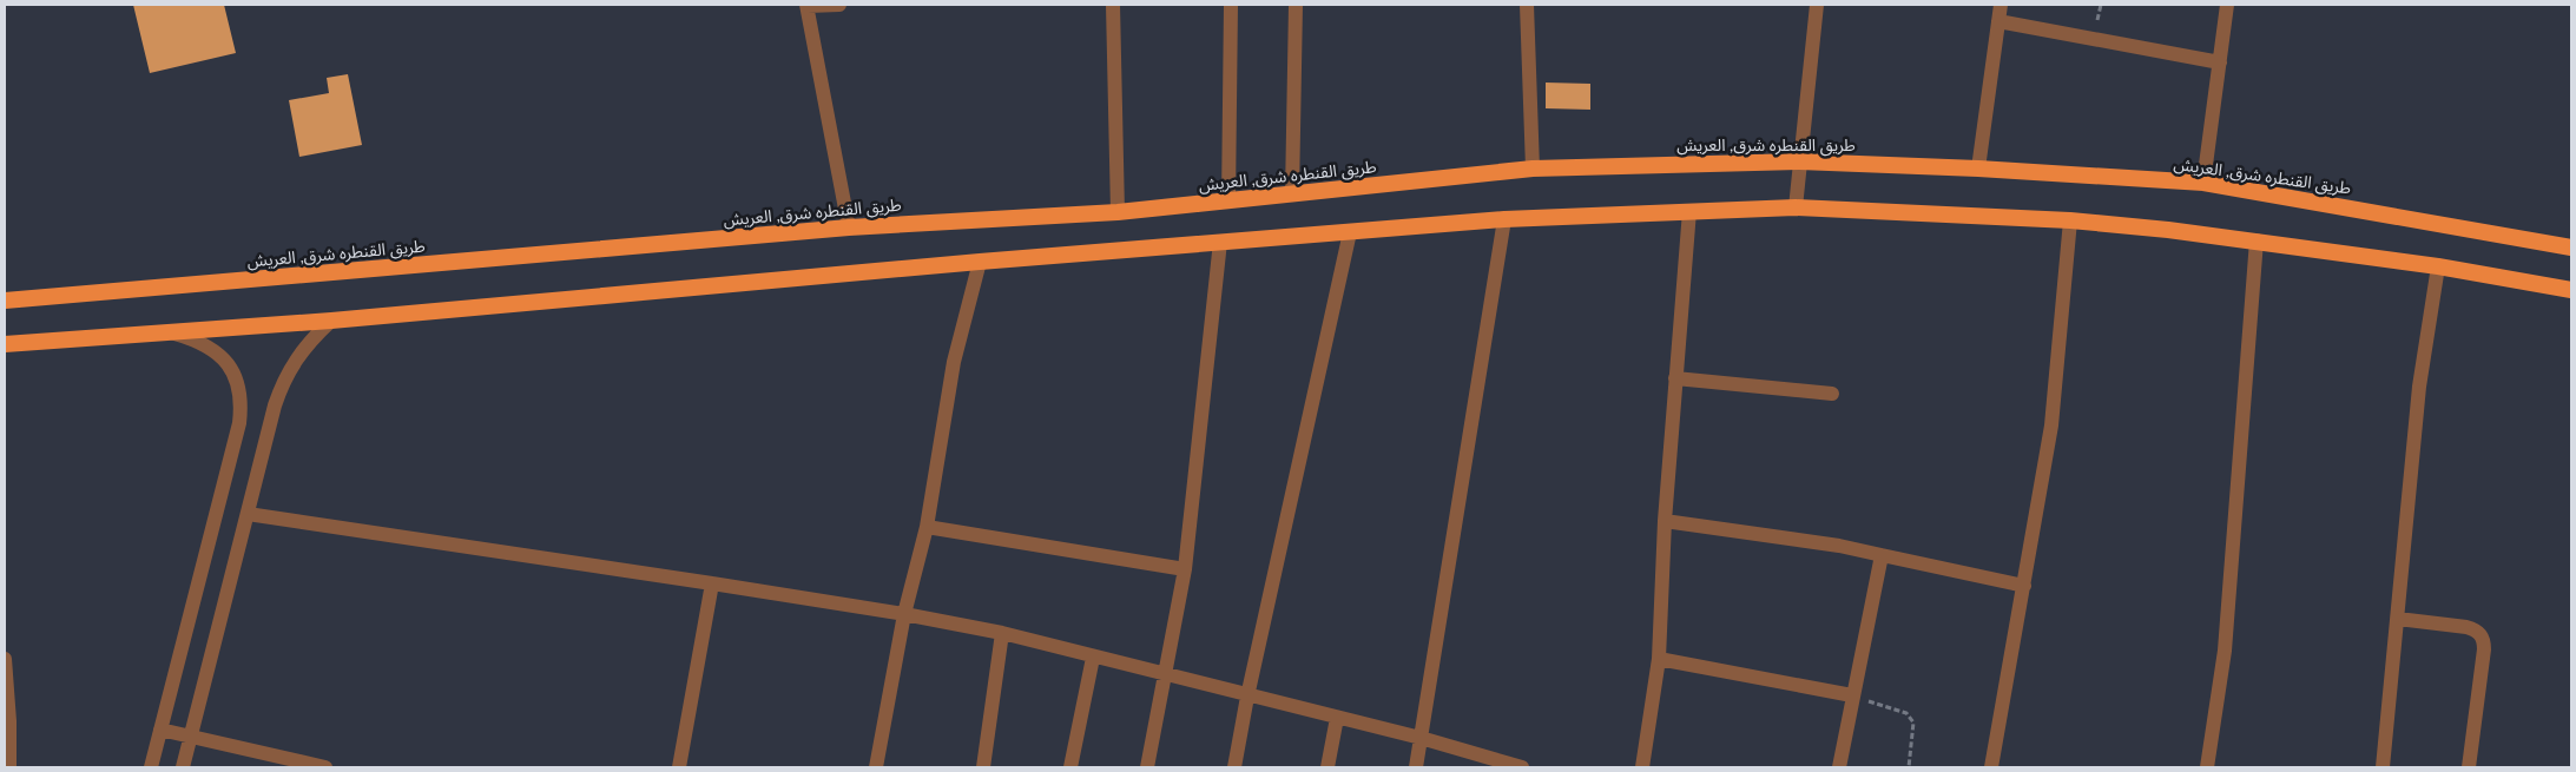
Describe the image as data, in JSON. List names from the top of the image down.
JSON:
{
  "streets": {
    "highway": ["طريق القنطره شرق, العريش"]
  }
}
